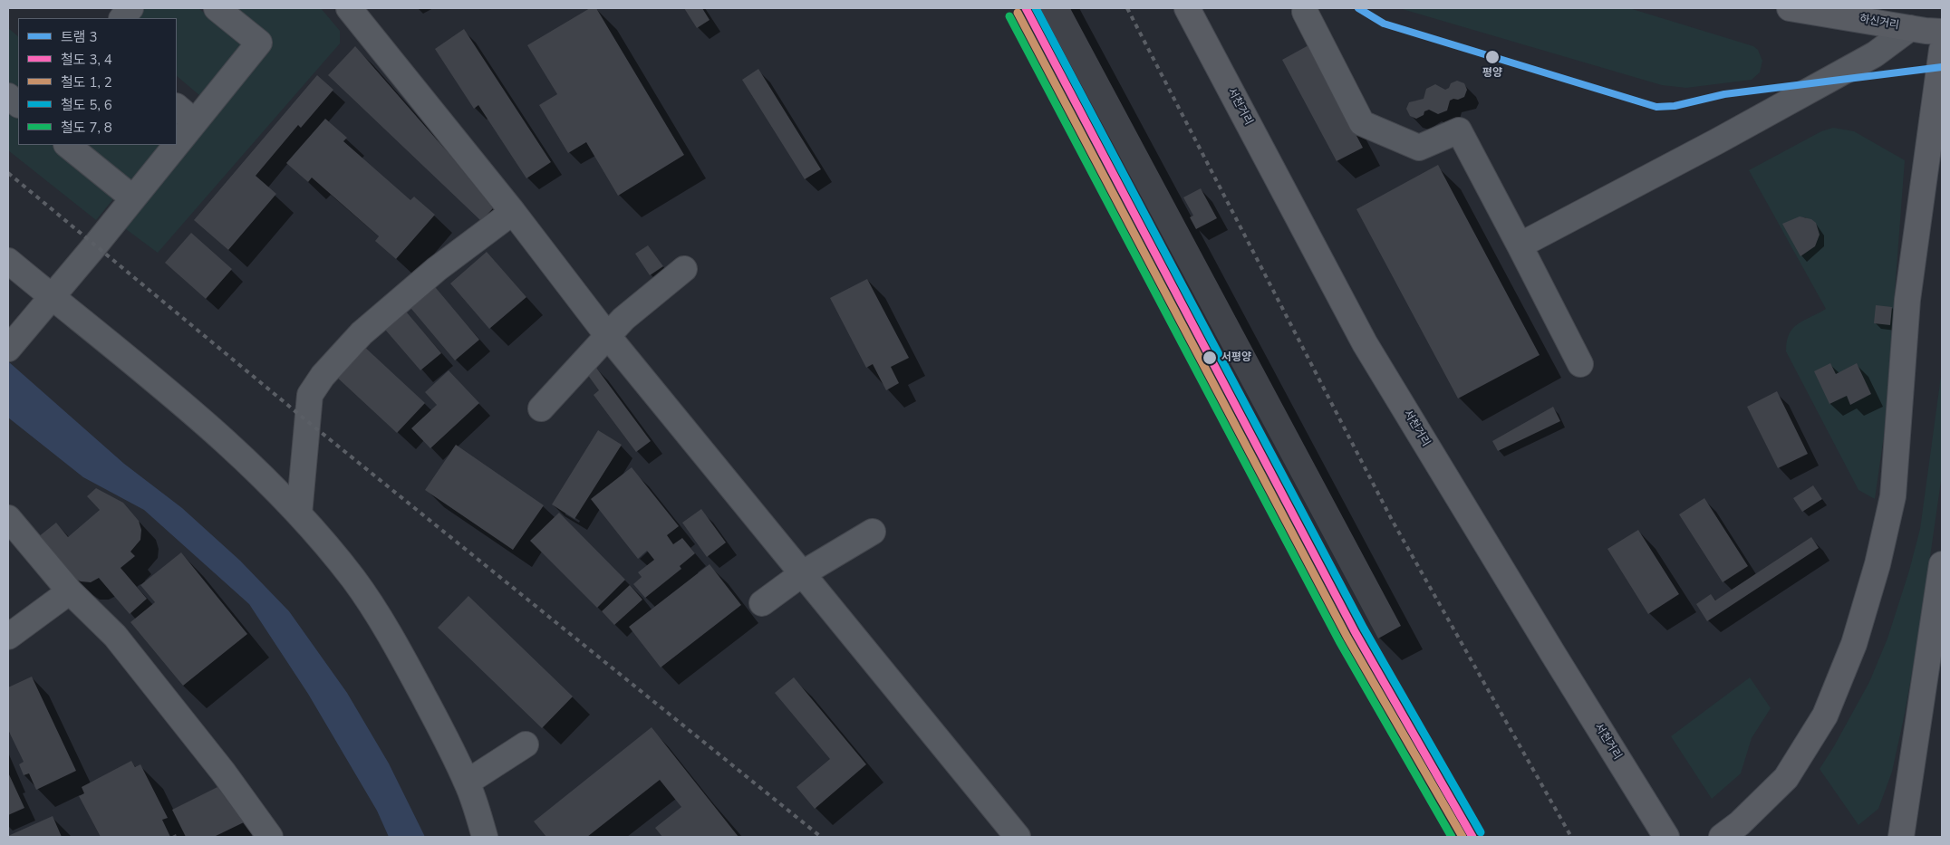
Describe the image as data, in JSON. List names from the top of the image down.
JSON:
{
  "streets": {
    "main road": ["하신거리", "서천거리"]
  },
  "places": ["평양", "서평양"],
  "lines": ["tram line 3"],
  "legend": [
    "트램 3",
    "철도 3, 4",
    "철도 1, 2",
    "철도 5, 6",
    "철도 7, 8"
  ]
}
